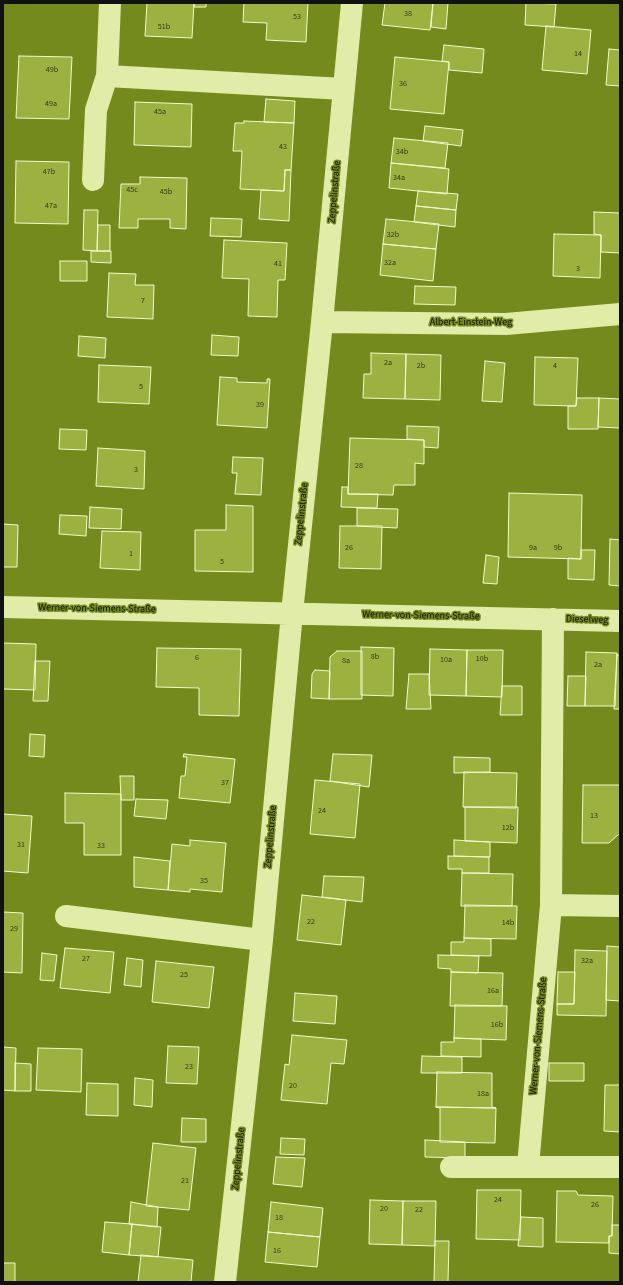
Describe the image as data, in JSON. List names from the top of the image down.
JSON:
{
  "streets": {
    "street": [
      "Zeppelinstraße",
      "Albert-Einstein-Weg",
      "Werner-von-Siemens-Straße",
      "Dieselweg"
    ]
  },
  "crossings": [
    ["Zeppelinstraße", "Albert-Einstein-Weg"],
    ["Zeppelinstraße", "Werner-von-Siemens-Straße"],
    ["Werner-von-Siemens-Straße", "Dieselweg"]
  ],
  "house_numbers": [
    "38",
    "53",
    "51b",
    "14",
    "49b",
    "36",
    "49a",
    "45a",
    "43",
    "34b",
    "47b",
    "34a",
    "45c",
    "45b",
    "47a",
    "32b",
    "32a",
    "41",
    "3",
    "7",
    "2a",
    "2b",
    "4",
    "5",
    "39",
    "28",
    "3",
    "26",
    "9a",
    "9b",
    "1",
    "5",
    "8b",
    "6",
    "10b",
    "10a",
    "8a",
    "2a",
    "37",
    "24",
    "13",
    "12b",
    "31",
    "33",
    "35",
    "22",
    "14b",
    "29",
    "27",
    "32a",
    "25",
    "16a",
    "16b",
    "23",
    "20",
    "18a",
    "21",
    "24",
    "26",
    "20",
    "22",
    "18",
    "16"
  ]
}
